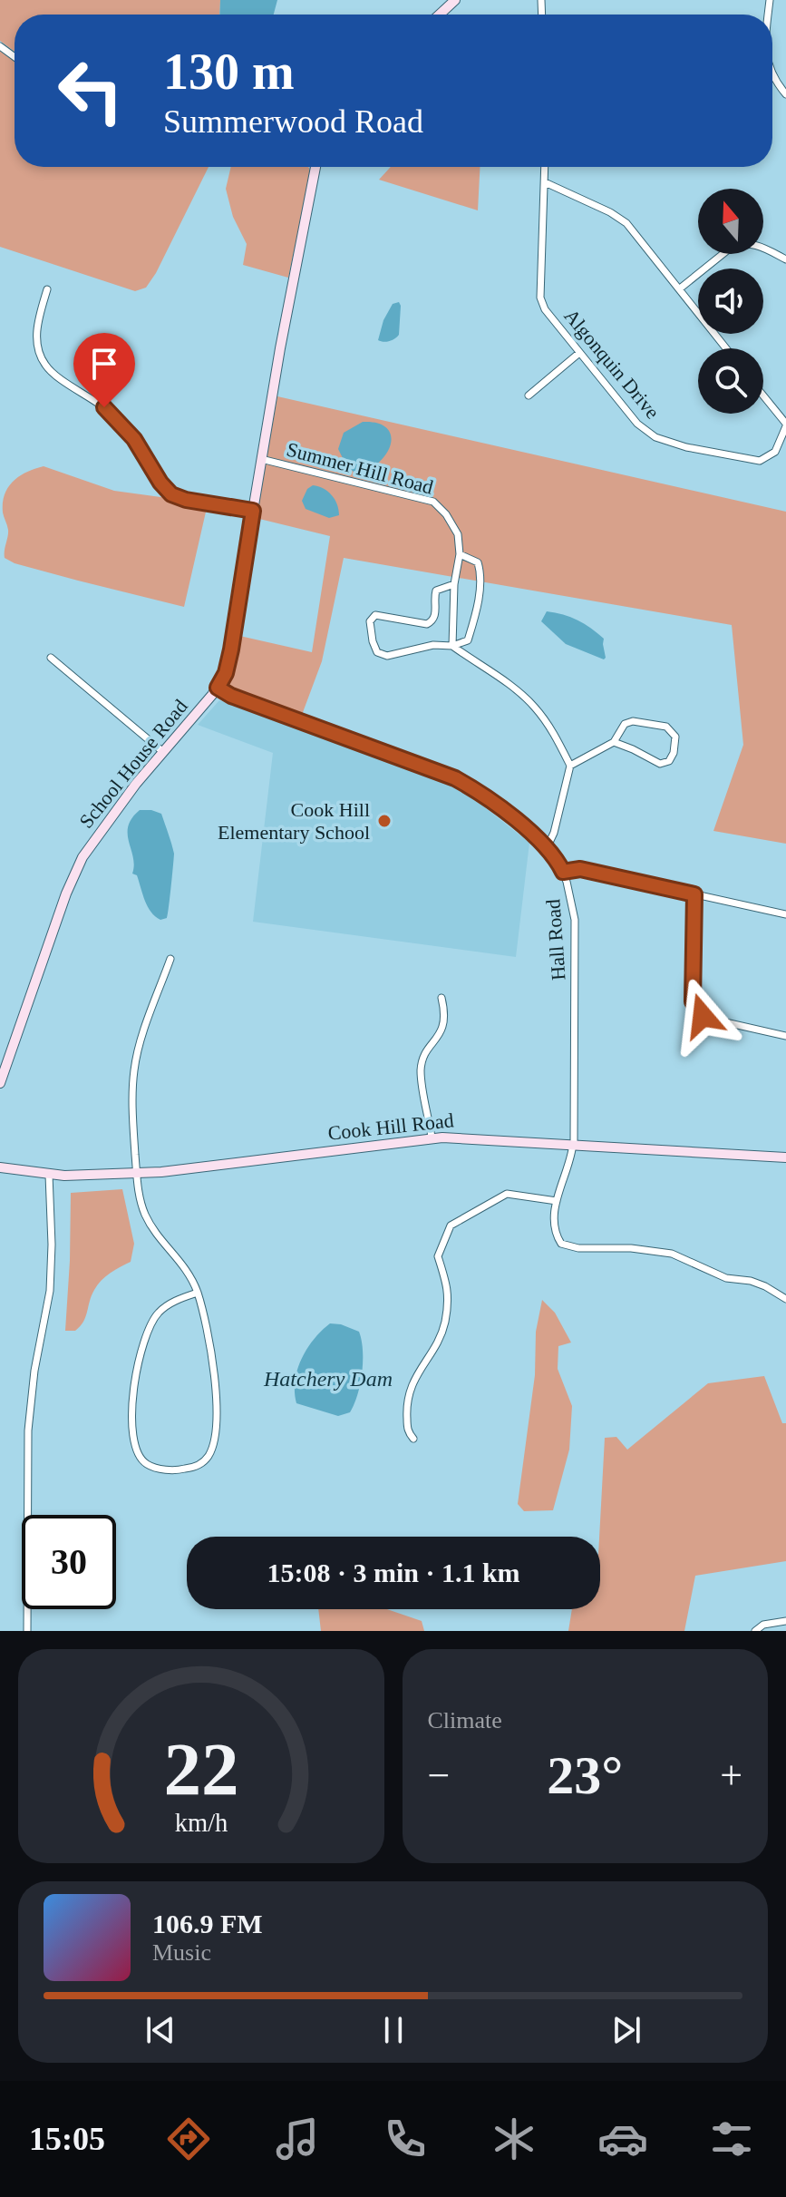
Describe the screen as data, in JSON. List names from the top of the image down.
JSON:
{
  "streets": {
    "street": [
      "Algonquin Drive",
      "Summer Hill Road",
      "School House Road",
      "Hall Road",
      "Cook Hill Road"
    ]
  },
  "crossings": [
    ["Summer Hill Road", "School House Road"],
    ["School House Road", "Hall Road"],
    ["Hall Road", "Cook Hill Road"]
  ],
  "water": ["Hatchery Dam"],
  "places": ["Cook Hill Elementary School"],
  "north": "top",
  "page": {
    "turn": ["130 m", "Summerwood Road"],
    "limit": "30",
    "trip": "15:08 · 3 min · 1.1 km",
    "tile": "Climate",
    "heat": ["−", "23°", "+"],
    "song": ["106.9 FM", "Music"],
    "tabs": "15:05",
    "gauge": ["22", "km/h"]
  }
}
